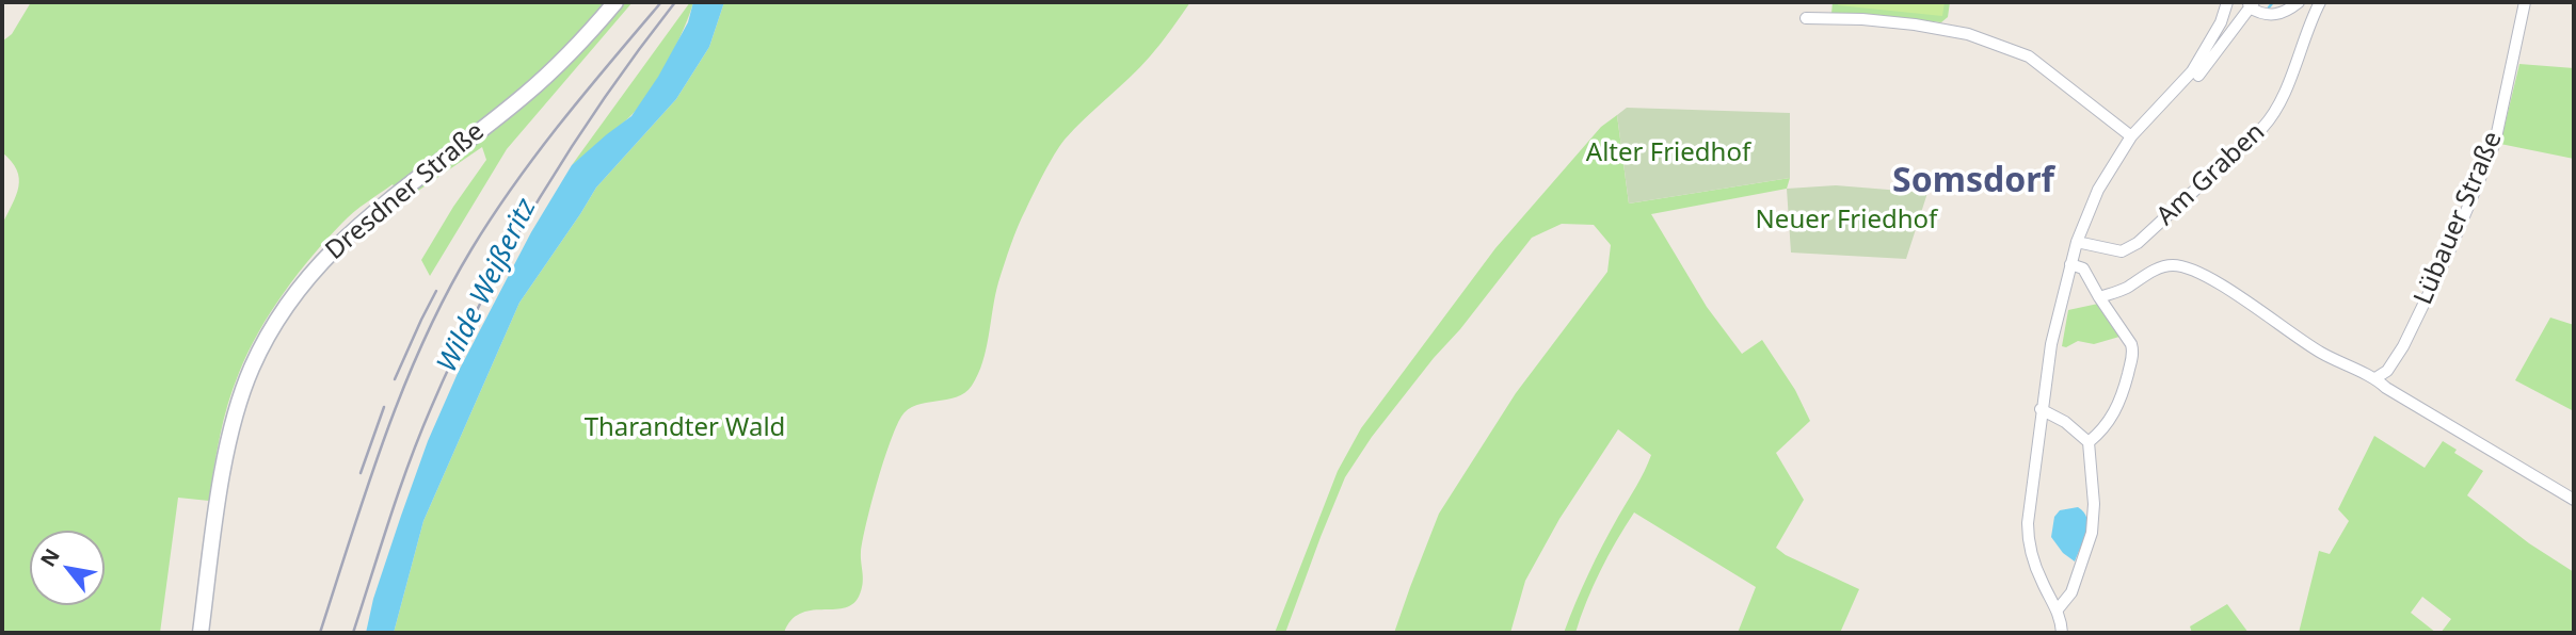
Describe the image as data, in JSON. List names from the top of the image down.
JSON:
{
  "streets": {
    "main road": ["Dresdner Straße"],
    "street": ["Am Graben", "Lübauer Straße"]
  },
  "districts": ["Somsdorf"],
  "water": ["Wilde Weißeritz"],
  "parks": ["Alter Friedhof", "Neuer Friedhof", "Tharandter Wald"],
  "north": "top left"
}
